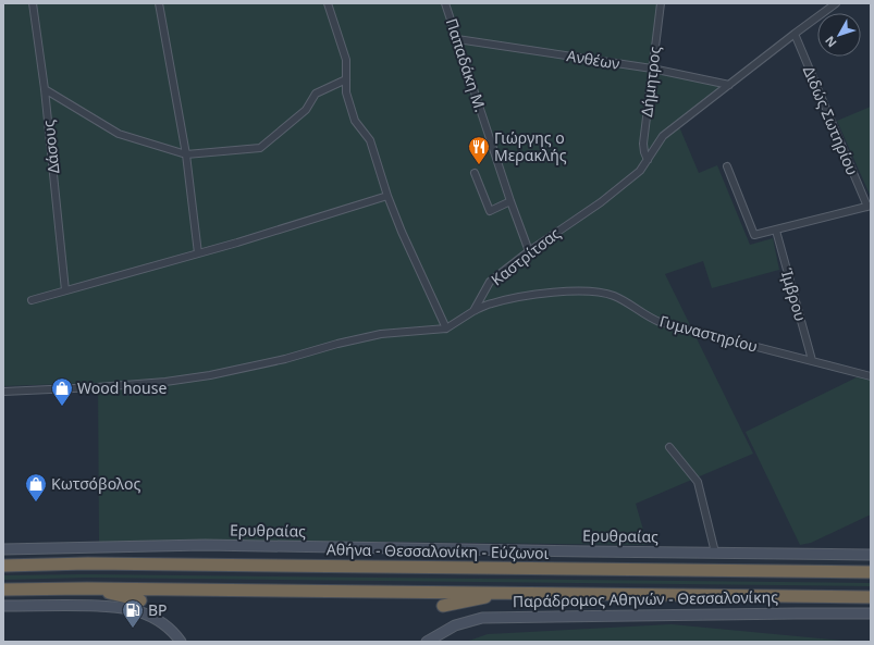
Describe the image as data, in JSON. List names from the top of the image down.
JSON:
{
  "streets": {
    "highway": ["Αθήνα - Θεσσαλονίκη - Εύζωνοι"],
    "main road": ["Ερυθραίας", "Παράδρομος Αθηνών - Θεσσαλονίκης"],
    "street": [
      "Ανθέων",
      "Παπαδάκη Μ.",
      "Δήμητρος",
      "Διδώς Σωτηρίου",
      "Δάσους",
      "Καστρίτσας",
      "Ίμβρου",
      "Γυμναστηρίου"
    ]
  },
  "crossings": [
    ["Ανθέων", "Παπαδάκη Μ."],
    ["Ανθέων", "Δήμητρος"],
    ["Ανθέων", "Καστρίτσας"],
    ["Παπαδάκη Μ.", "Καστρίτσας"],
    ["Δήμητρος", "Καστρίτσας"],
    ["Διδώς Σωτηρίου", "Καστρίτσας"],
    ["Καστρίτσας", "Γυμναστηρίου"],
    ["Ίμβρου", "Γυμναστηρίου"]
  ],
  "places": {
    "restaurant": ["Γιώργης ο Μερακλής"],
    "shop": ["Wood house", "Κωτσόβολος"],
    "fuel station": ["BP"]
  },
  "north": "bottom left"
}
